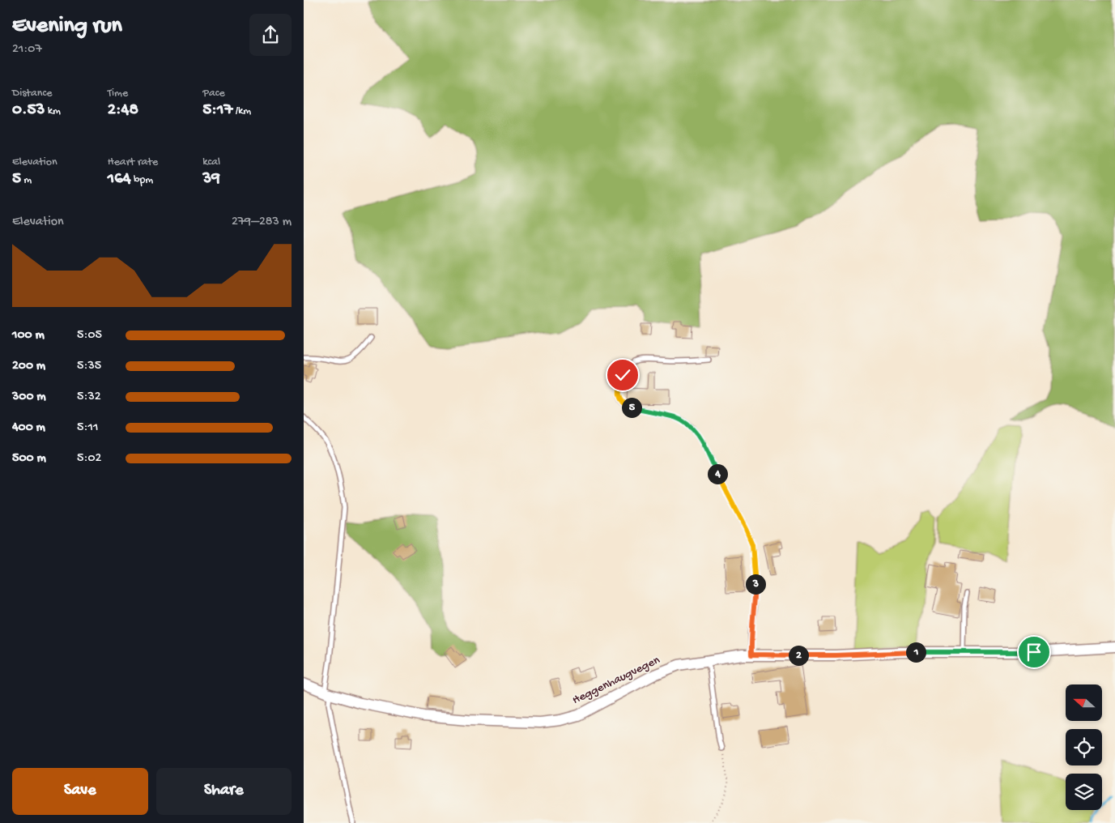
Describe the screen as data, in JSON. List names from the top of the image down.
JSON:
{
  "streets": {
    "street": ["Heggenhaugvegen"]
  },
  "north": "left",
  "page": {
    "heading": ["Evening run", "21:07"],
    "stats": [
      ["Distance", "0.53 km"],
      ["Time", "2:48"],
      ["Pace", "5:17 /km"],
      ["Elevation", "5 m"],
      ["Heart rate", "164 bpm"],
      ["kcal", "39"]
    ],
    "chart": ["Elevation", "279–283 m"],
    "list": [
      {
        "name": "100 m",
        "note": "5:05"
      },
      {
        "name": "200 m",
        "note": "5:35"
      },
      {
        "name": "300 m",
        "note": "5:32"
      },
      {
        "name": "400 m",
        "note": "5:11"
      },
      {
        "name": "500 m",
        "note": "5:02"
      }
    ],
    "pins": [
      "5",
      "4",
      "3",
      "1",
      "2"
    ],
    "buttons": ["Save", "Share"]
  }
}
